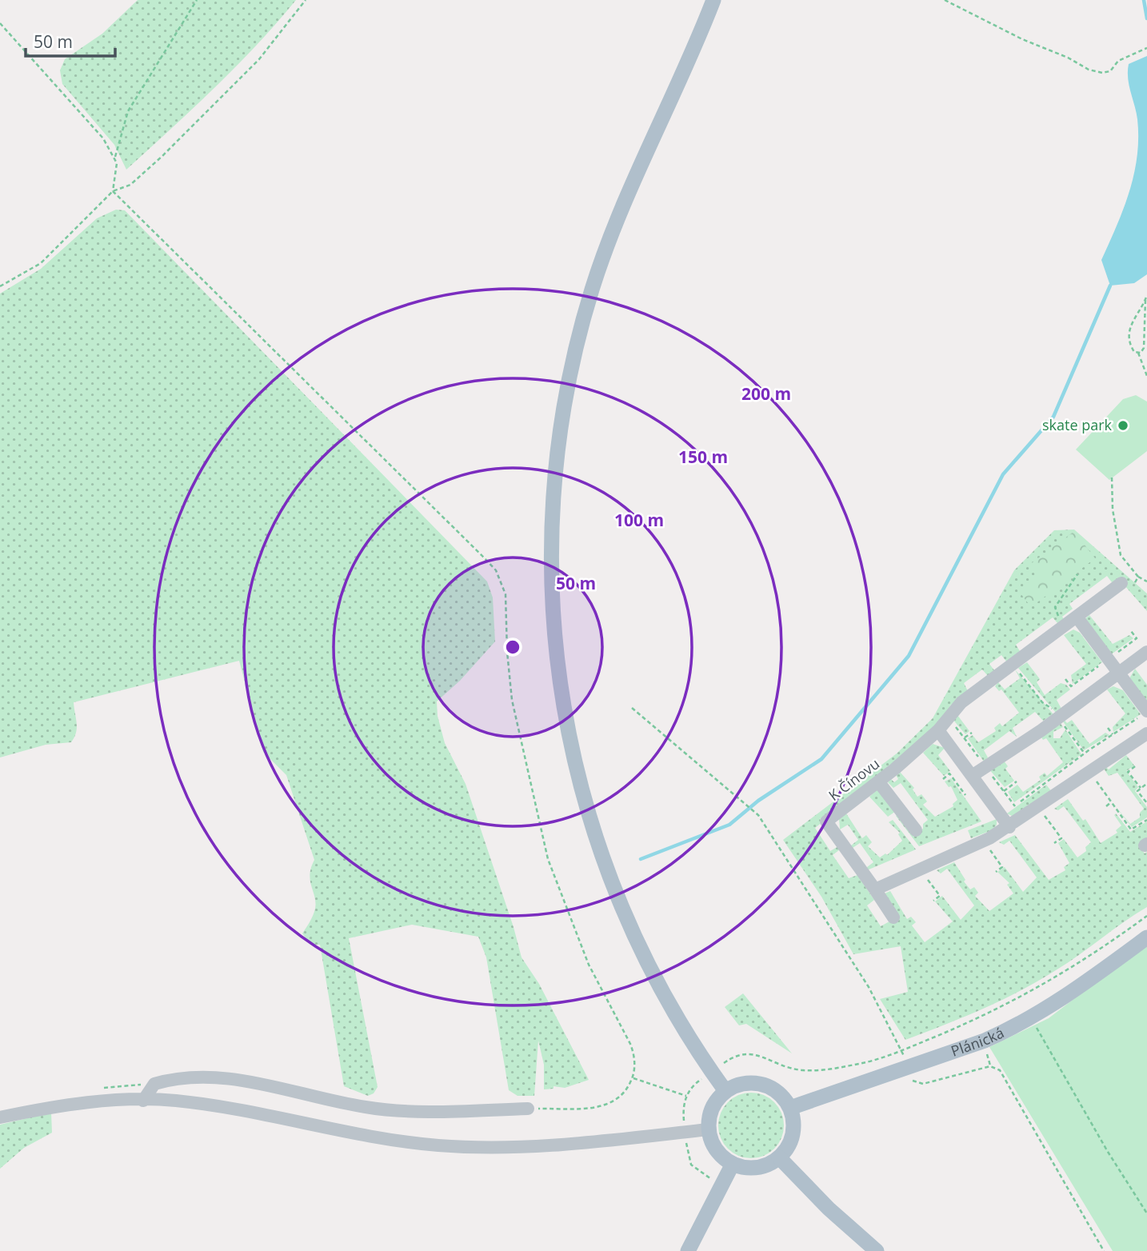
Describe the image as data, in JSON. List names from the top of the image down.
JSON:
{
  "streets": {
    "main road": ["Plánická"],
    "street": ["K Čínovu"]
  },
  "places": ["skate park"],
  "scale_bar": "50 m",
  "rings": [
    "200 m",
    "150 m",
    "100 m",
    "50 m"
  ]
}
